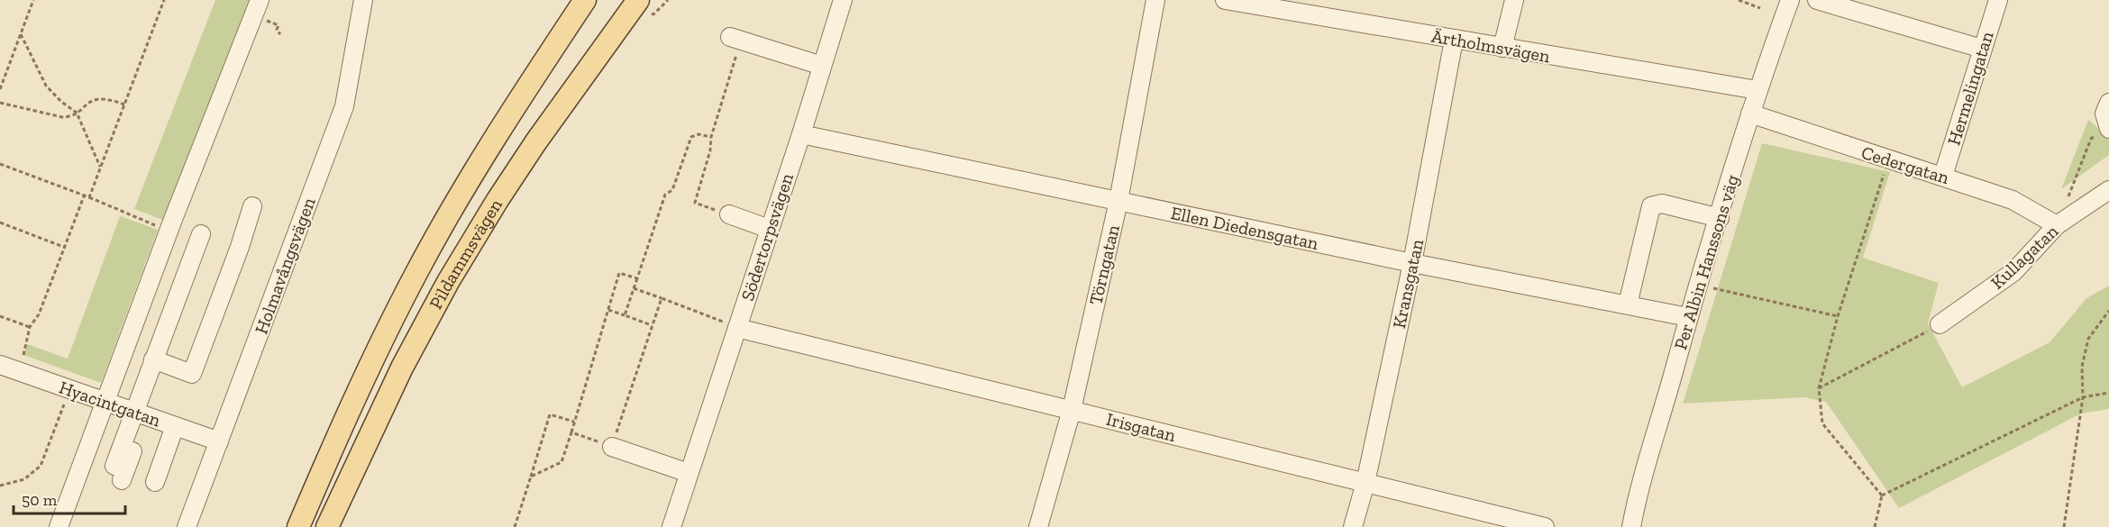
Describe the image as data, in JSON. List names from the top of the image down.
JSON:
{
  "streets": {
    "main road": ["Pildammsvägen"],
    "street": [
      "Ärtholmsvägen",
      "Hermelingatan",
      "Cedergatan",
      "Ellen Diedensgatan",
      "Södertorpsvägen",
      "Kullagatan",
      "Per Albin Hanssons väg",
      "Törngatan",
      "Holmavångsvägen",
      "Kransgatan",
      "Hyacintgatan",
      "Irisgatan"
    ]
  },
  "crossings": [
    ["Ärtholmsvägen", "Per Albin Hanssons väg"],
    ["Ärtholmsvägen", "Kransgatan"],
    ["Hermelingatan", "Cedergatan"],
    ["Cedergatan", "Kullagatan"],
    ["Cedergatan", "Per Albin Hanssons väg"],
    ["Ellen Diedensgatan", "Södertorpsvägen"],
    ["Ellen Diedensgatan", "Per Albin Hanssons väg"],
    ["Ellen Diedensgatan", "Törngatan"],
    ["Ellen Diedensgatan", "Kransgatan"],
    ["Södertorpsvägen", "Irisgatan"],
    ["Törngatan", "Irisgatan"],
    ["Holmavångsvägen", "Hyacintgatan"],
    ["Kransgatan", "Irisgatan"]
  ],
  "scale_bar": "50 m"
}
